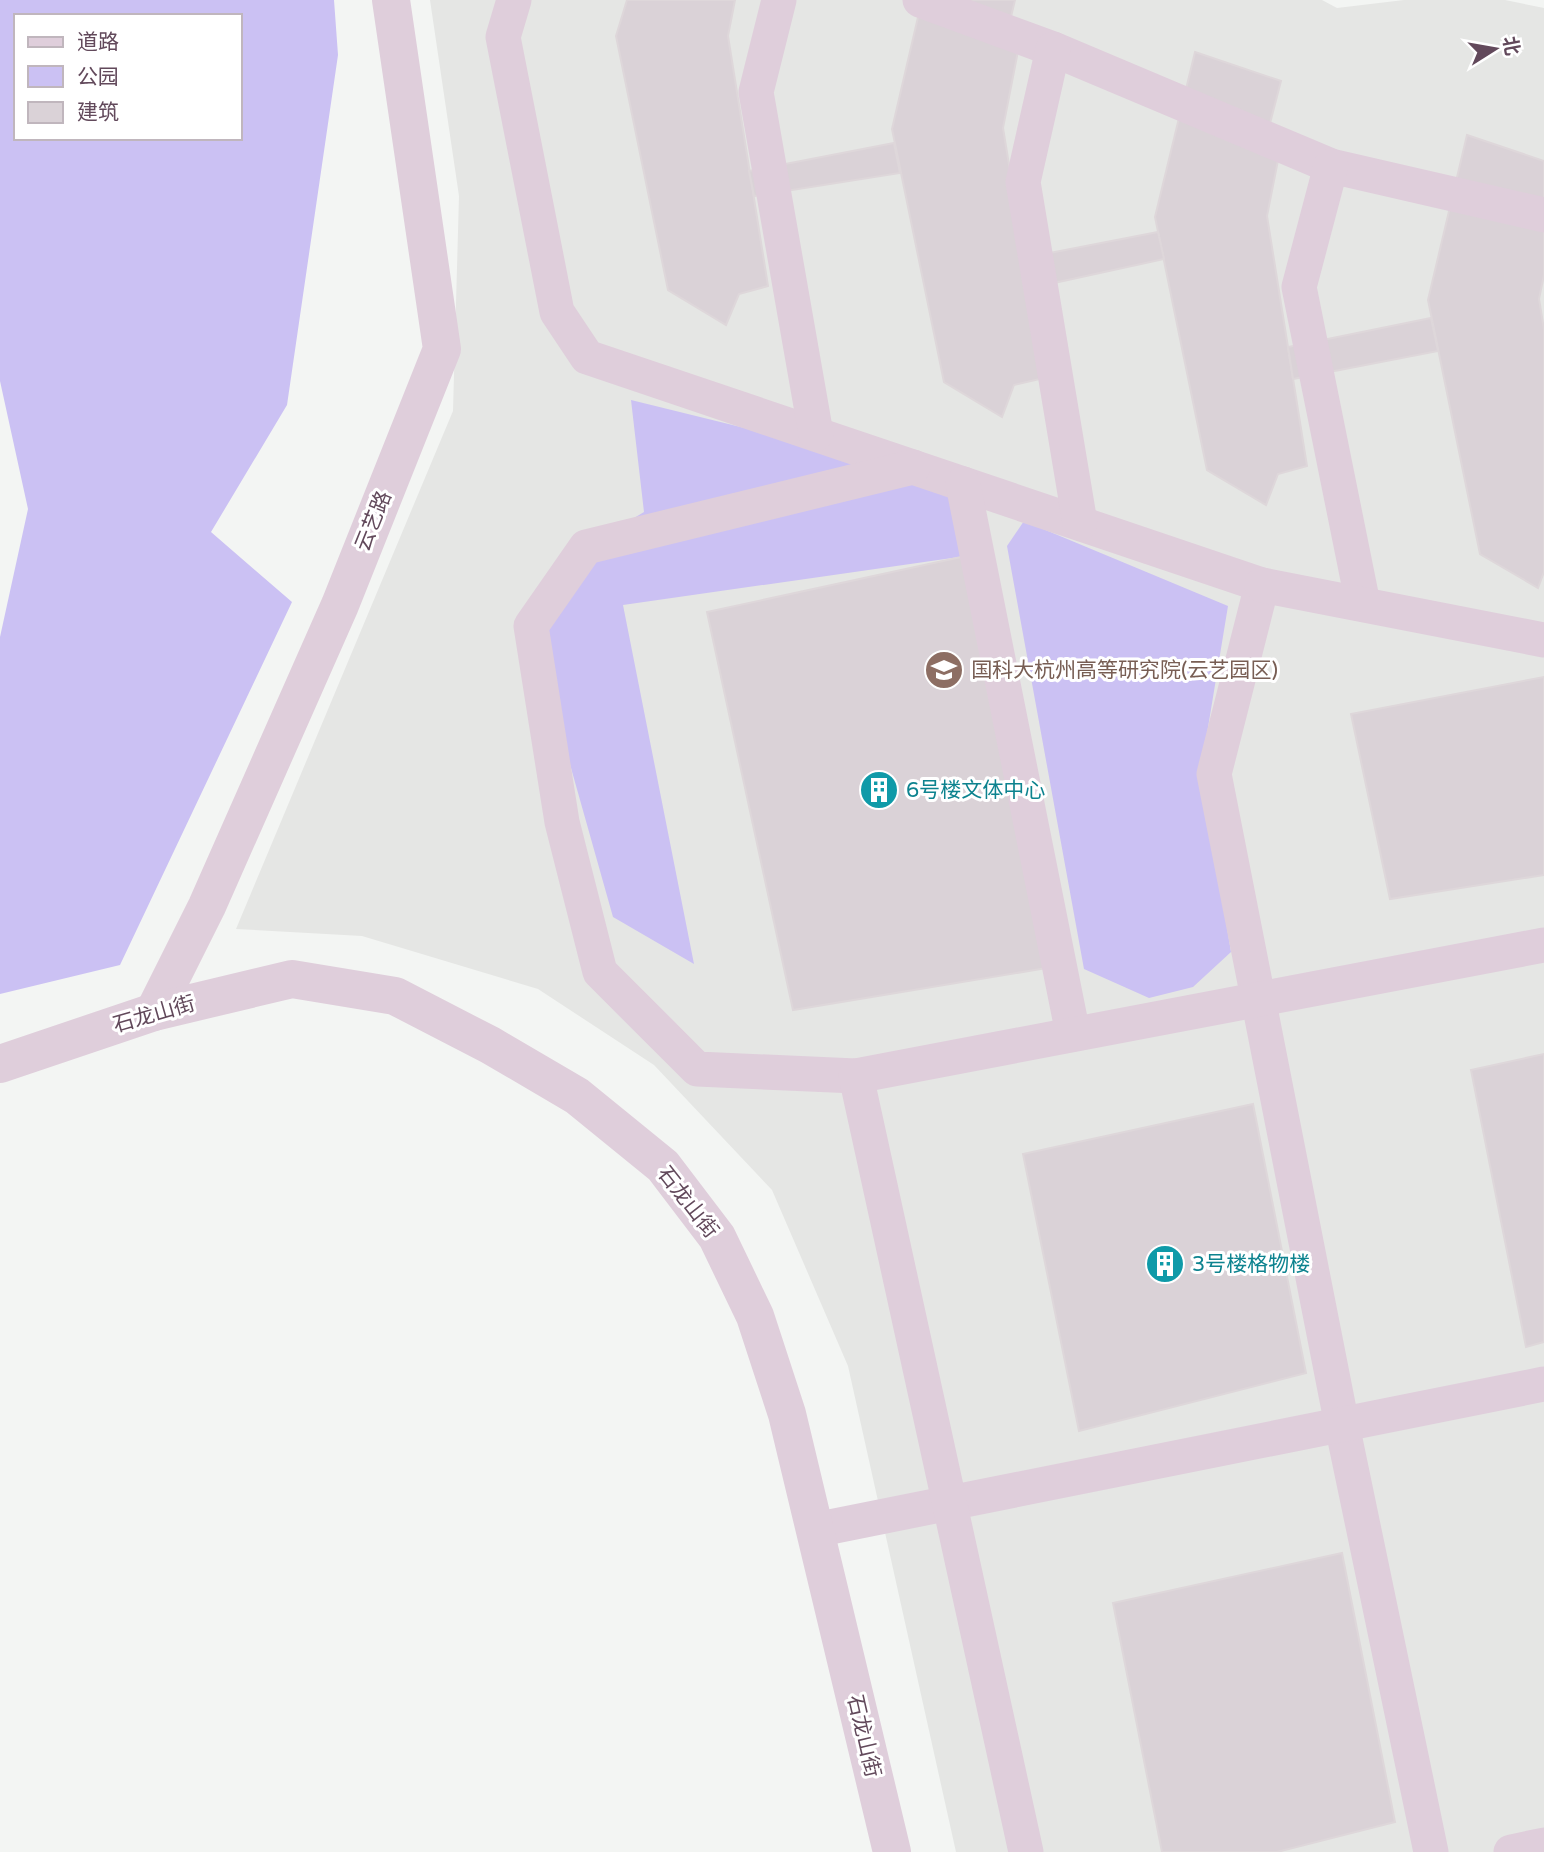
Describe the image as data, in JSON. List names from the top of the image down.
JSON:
{
  "streets": {
    "street": ["云艺路", "石龙山街"]
  },
  "crossings": [
    ["云艺路", "石龙山街"]
  ],
  "places": {
    "school or university": ["国科大杭州高等研究院(云艺园区)"],
    "building": ["6号楼文体中心", "3号楼格物楼"]
  },
  "legend": ["道路", "公园", "建筑"],
  "north": "right"
}
